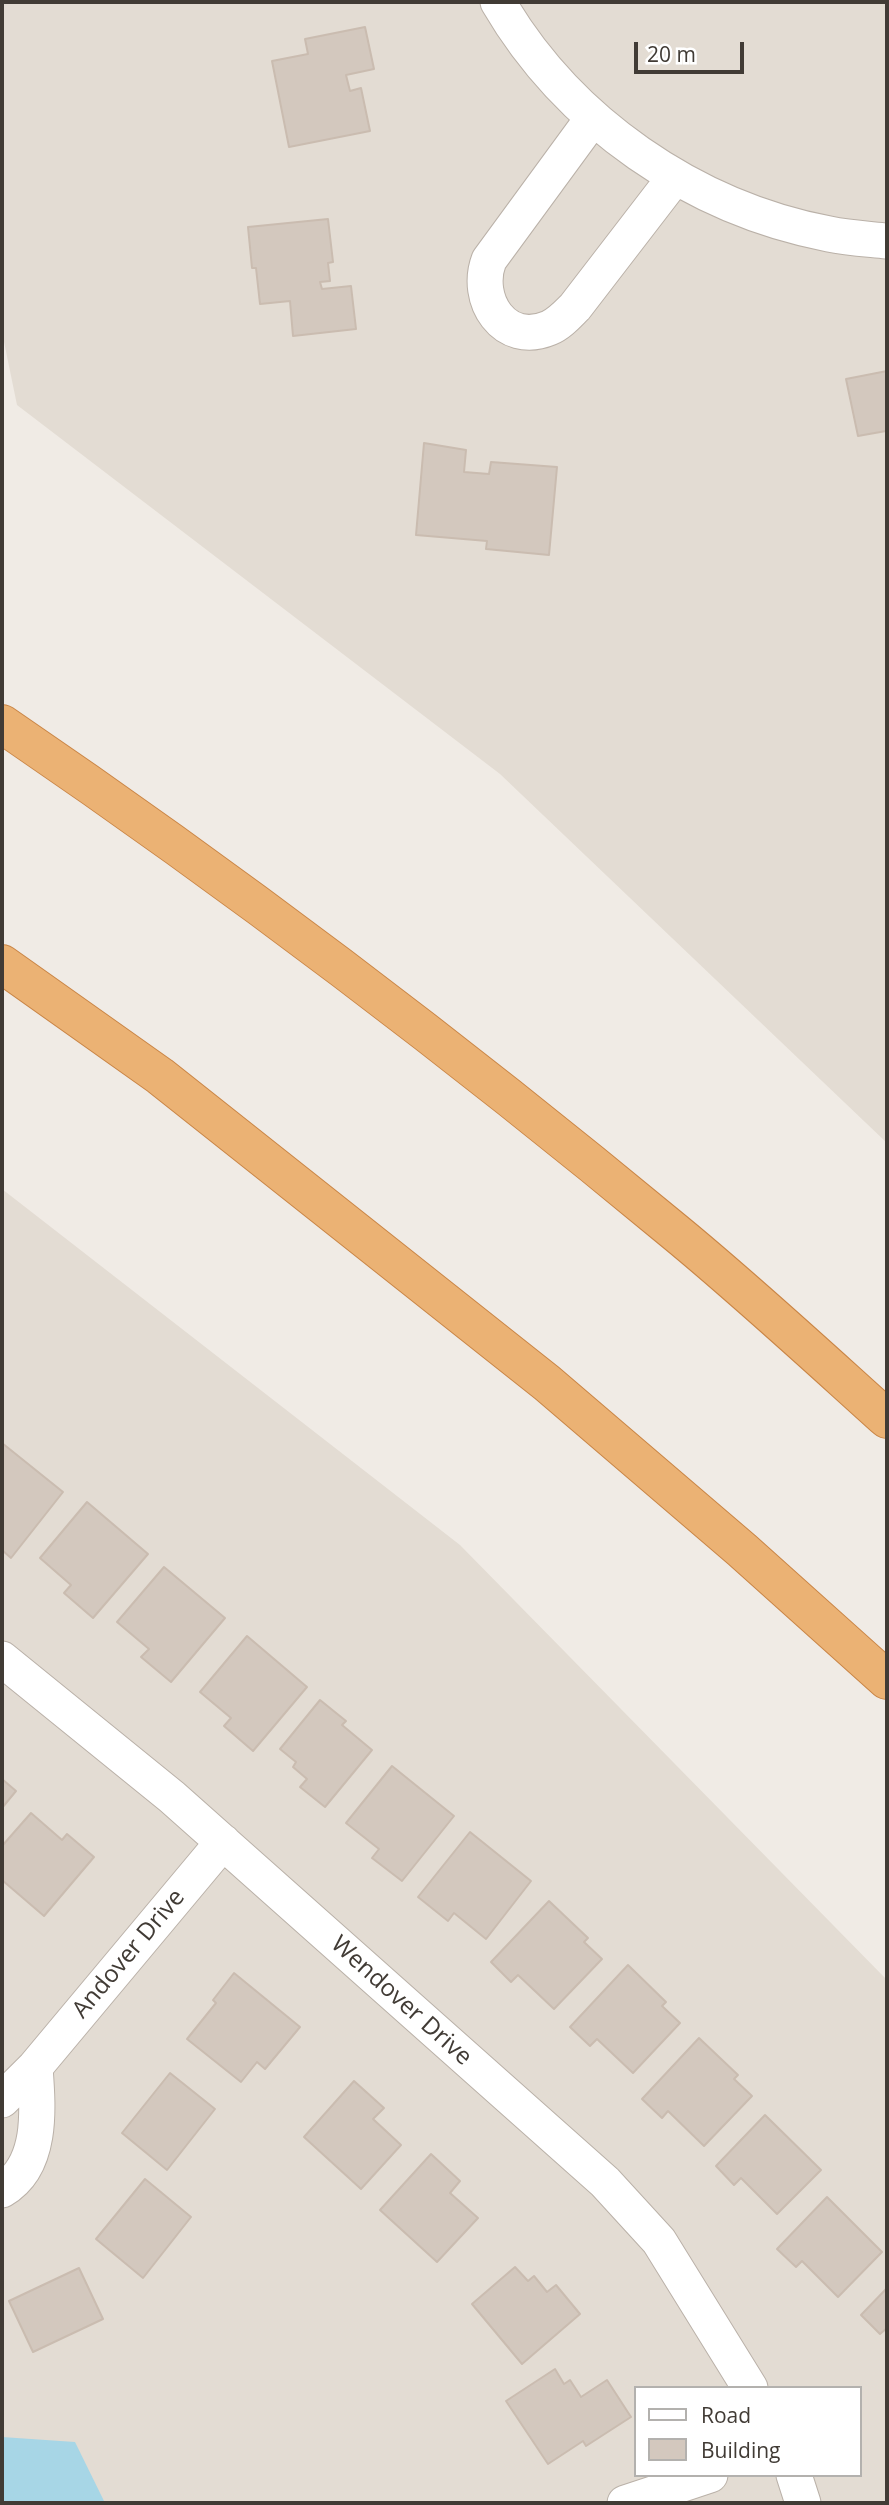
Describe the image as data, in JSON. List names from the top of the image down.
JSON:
{
  "streets": {
    "street": ["Andover Drive", "Wendover Drive"]
  },
  "crossings": [
    ["Andover Drive", "Wendover Drive"]
  ],
  "legend": ["Road", "Building"],
  "scale_bar": "20 m"
}
